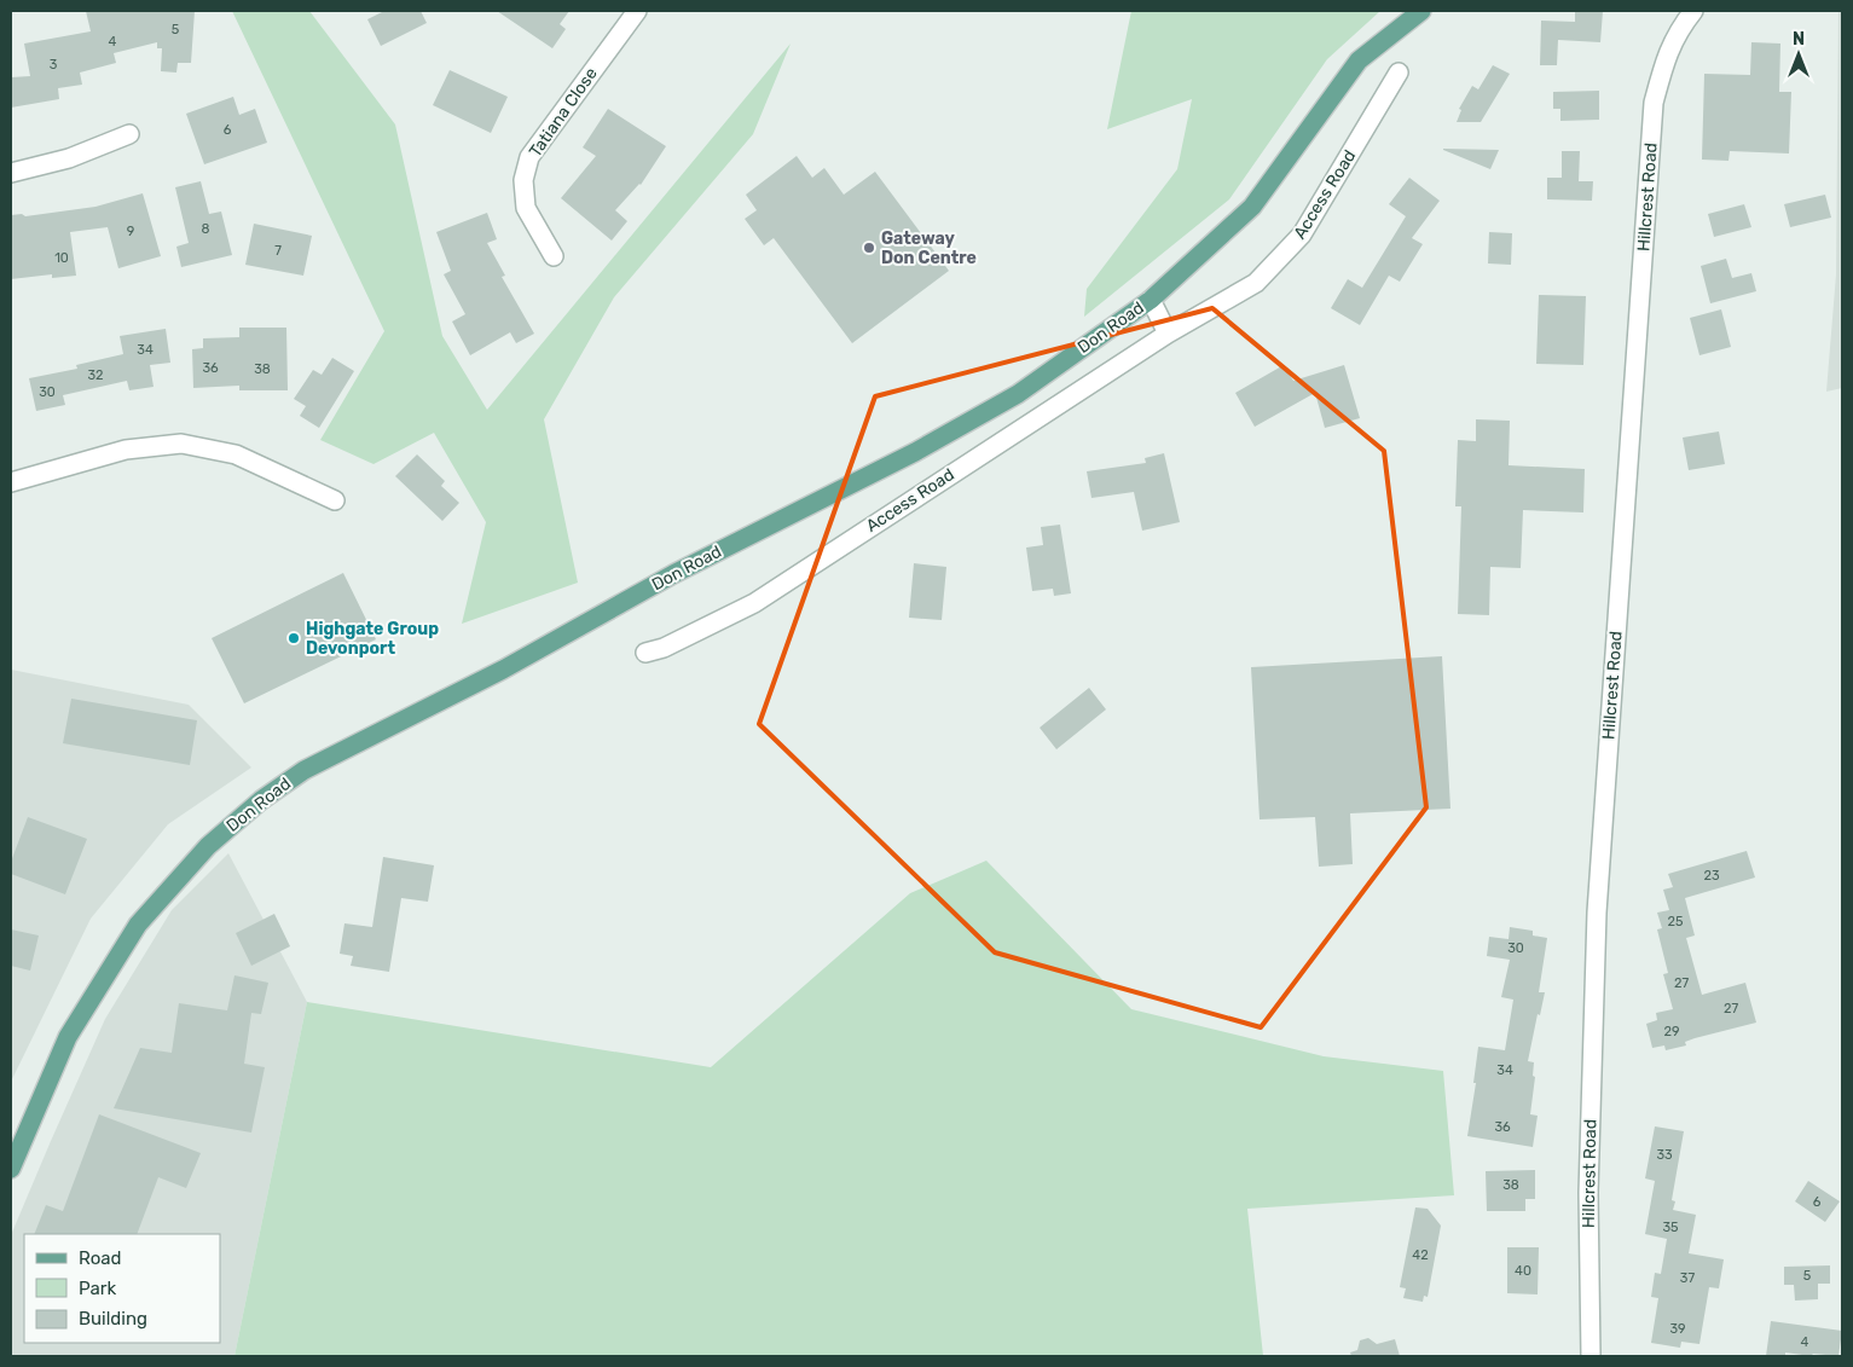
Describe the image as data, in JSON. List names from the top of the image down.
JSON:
{
  "streets": {
    "main road": ["Don Road"],
    "street": ["Tatiana Close", "Access Road", "Hillcrest Road"]
  },
  "places": ["Gateway Don Centre", "Highgate Group Devonport"],
  "house_numbers": [
    "5",
    "4",
    "3",
    "6",
    "8",
    "9",
    "7",
    "10",
    "34",
    "36",
    "38",
    "32",
    "30",
    "23",
    "25",
    "30",
    "27",
    "27",
    "29",
    "34",
    "36",
    "33",
    "38",
    "6",
    "35",
    "42",
    "40",
    "5",
    "37",
    "39",
    "4"
  ],
  "legend": ["Road", "Park", "Building"],
  "north": "top"
}
